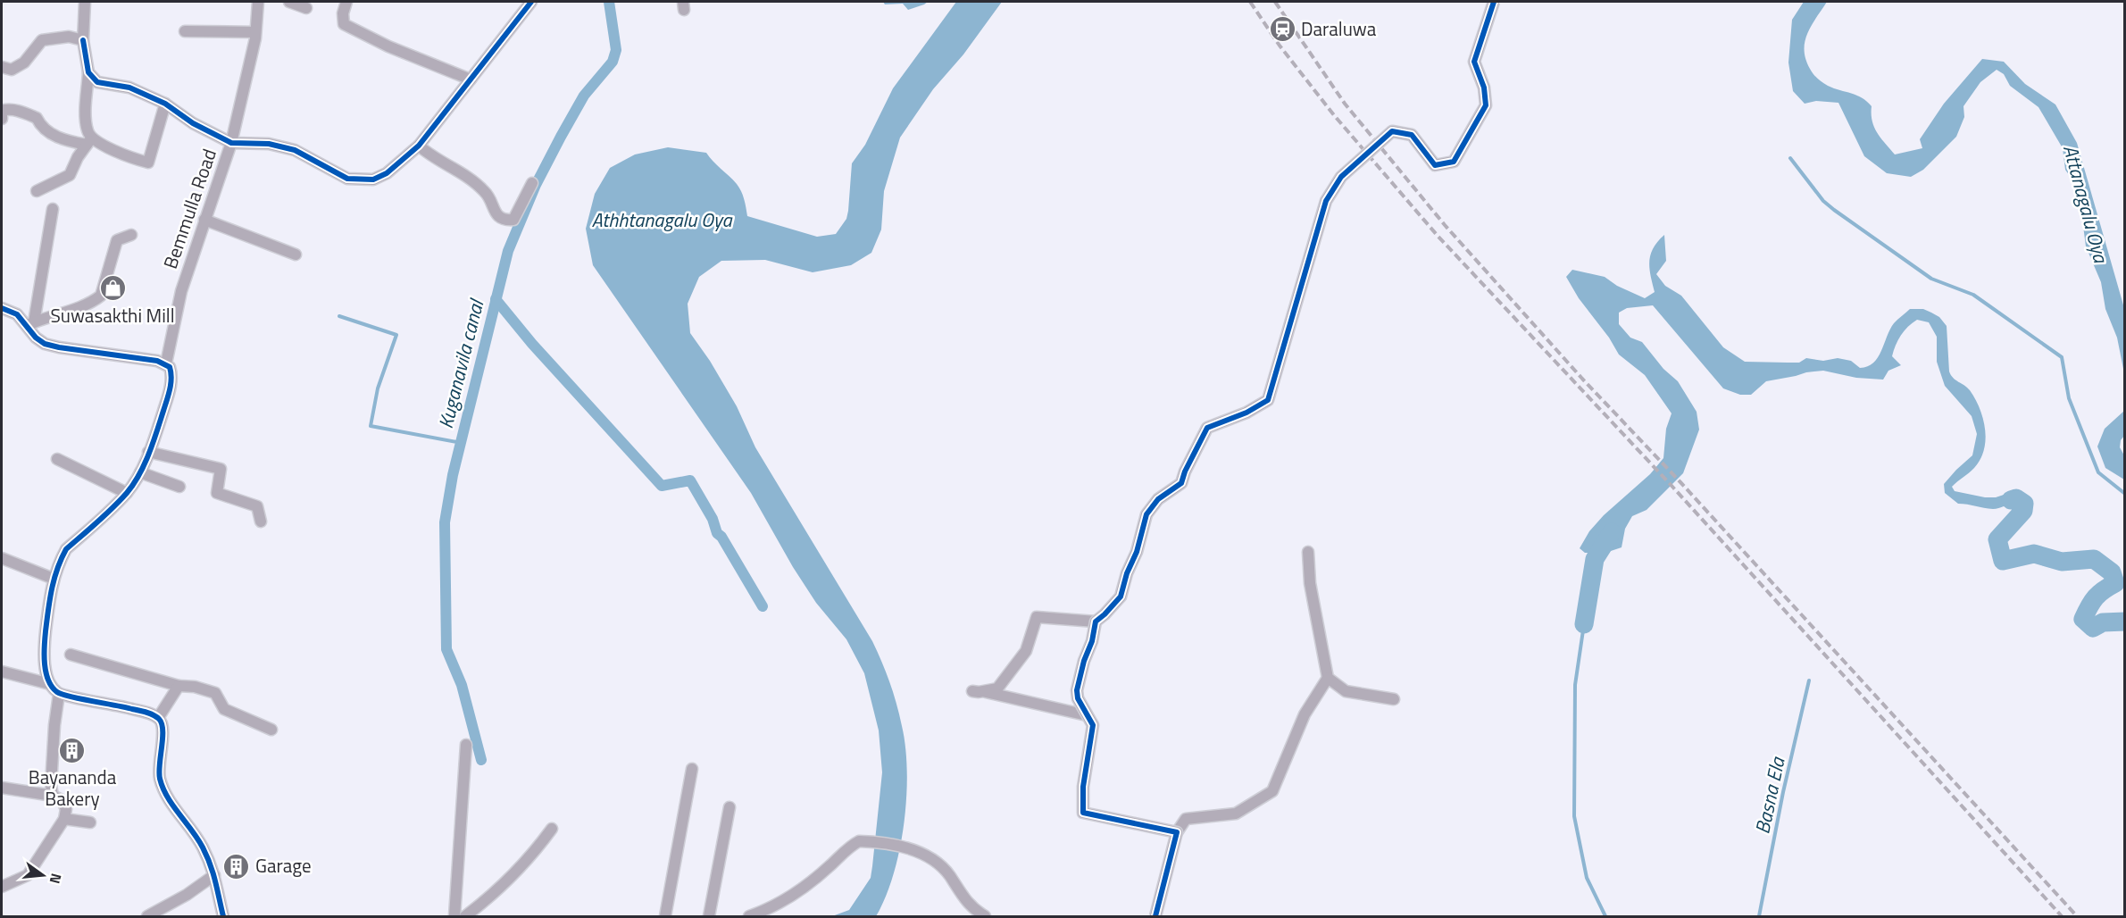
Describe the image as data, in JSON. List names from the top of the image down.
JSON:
{
  "streets": {
    "street": ["Bemmulla Road"]
  },
  "water": [
    "Attanagalu Oya",
    "Athhtanagalu Oya",
    "Kuganavila canal",
    "Basna Ela"
  ],
  "places": {
    "station": ["Daraluwa"],
    "shop": ["Suwasakthi Mill"],
    "building": ["Bayananda Bakery", "Garage"]
  },
  "north": "right"
}
